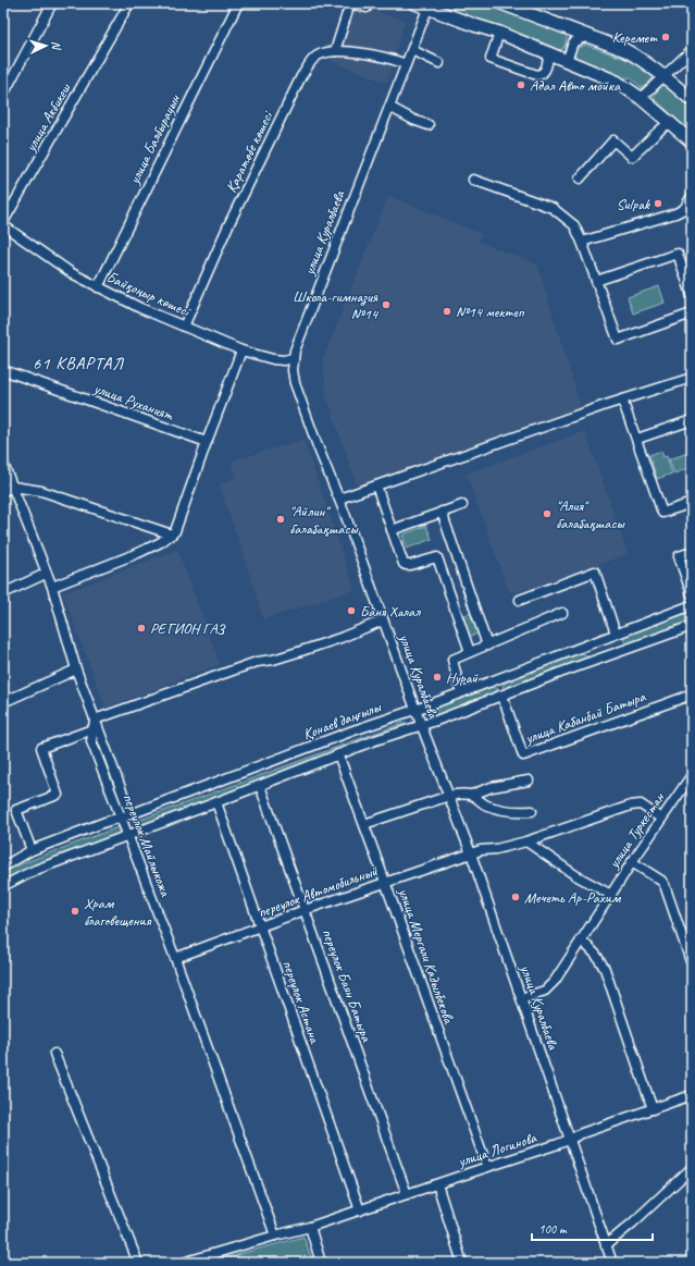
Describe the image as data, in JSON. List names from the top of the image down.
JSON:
{
  "streets": {
    "street": [
      "улица Акбикеш",
      "улица Балбырауын",
      "Қаратөбе көшесі",
      "улица Куралбаева",
      "Байқоңыр көшесі",
      "улица Руханият",
      "улица Кабанбай Батыра",
      "Қонаев даңғылы",
      "улица Туркестан",
      "переулок Майлыкожа",
      "переулок Автомобильный",
      "улица Мергали Кадылбекова",
      "переулок Баян Батыра",
      "переулок Астана",
      "улица Логинова"
    ]
  },
  "crossings": [
    ["улица Акбикеш", "Байқоңыр көшесі"],
    ["улица Балбырауын", "Байқоңыр көшесі"],
    ["Қаратөбе көшесі", "Байқоңыр көшесі"],
    ["улица Куралбаева", "Байқоңыр көшесі"],
    ["улица Куралбаева", "Қонаев даңғылы"],
    ["улица Куралбаева", "улица Туркестан"],
    ["улица Куралбаева", "переулок Автомобильный"],
    ["улица Куралбаева", "улица Логинова"],
    ["улица Кабанбай Батыра", "Қонаев даңғылы"],
    ["Қонаев даңғылы", "переулок Майлыкожа"],
    ["Қонаев даңғылы", "улица Мергали Кадылбекова"],
    ["Қонаев даңғылы", "переулок Баян Батыра"],
    ["Қонаев даңғылы", "переулок Астана"],
    ["улица Туркестан", "переулок Автомобильный"],
    ["переулок Майлыкожа", "переулок Автомобильный"],
    ["переулок Майлыкожа", "улица Логинова"],
    ["переулок Автомобильный", "улица Мергали Кадылбекова"],
    ["переулок Автомобильный", "переулок Баян Батыра"],
    ["переулок Автомобильный", "переулок Астана"],
    ["улица Мергали Кадылбекова", "улица Логинова"],
    ["переулок Баян Батыра", "улица Логинова"],
    ["переулок Астана", "улица Логинова"]
  ],
  "districts": ["61 КВАРТАЛ"],
  "places": [
    "Керемет",
    "Адал Авто мойка",
    "Sulpak",
    "Школа-гимназия №14",
    "№14 мектеп",
    "\"Алия\" балабақшасы",
    "\"Айлин\" балабақшасы",
    "Баня Халал",
    "РЕГИОН ГАЗ",
    "Нурай",
    "Мечеть Ар-Рахим",
    "Храм благовещения"
  ],
  "scale_bar": "100 m",
  "north": "right"
}
